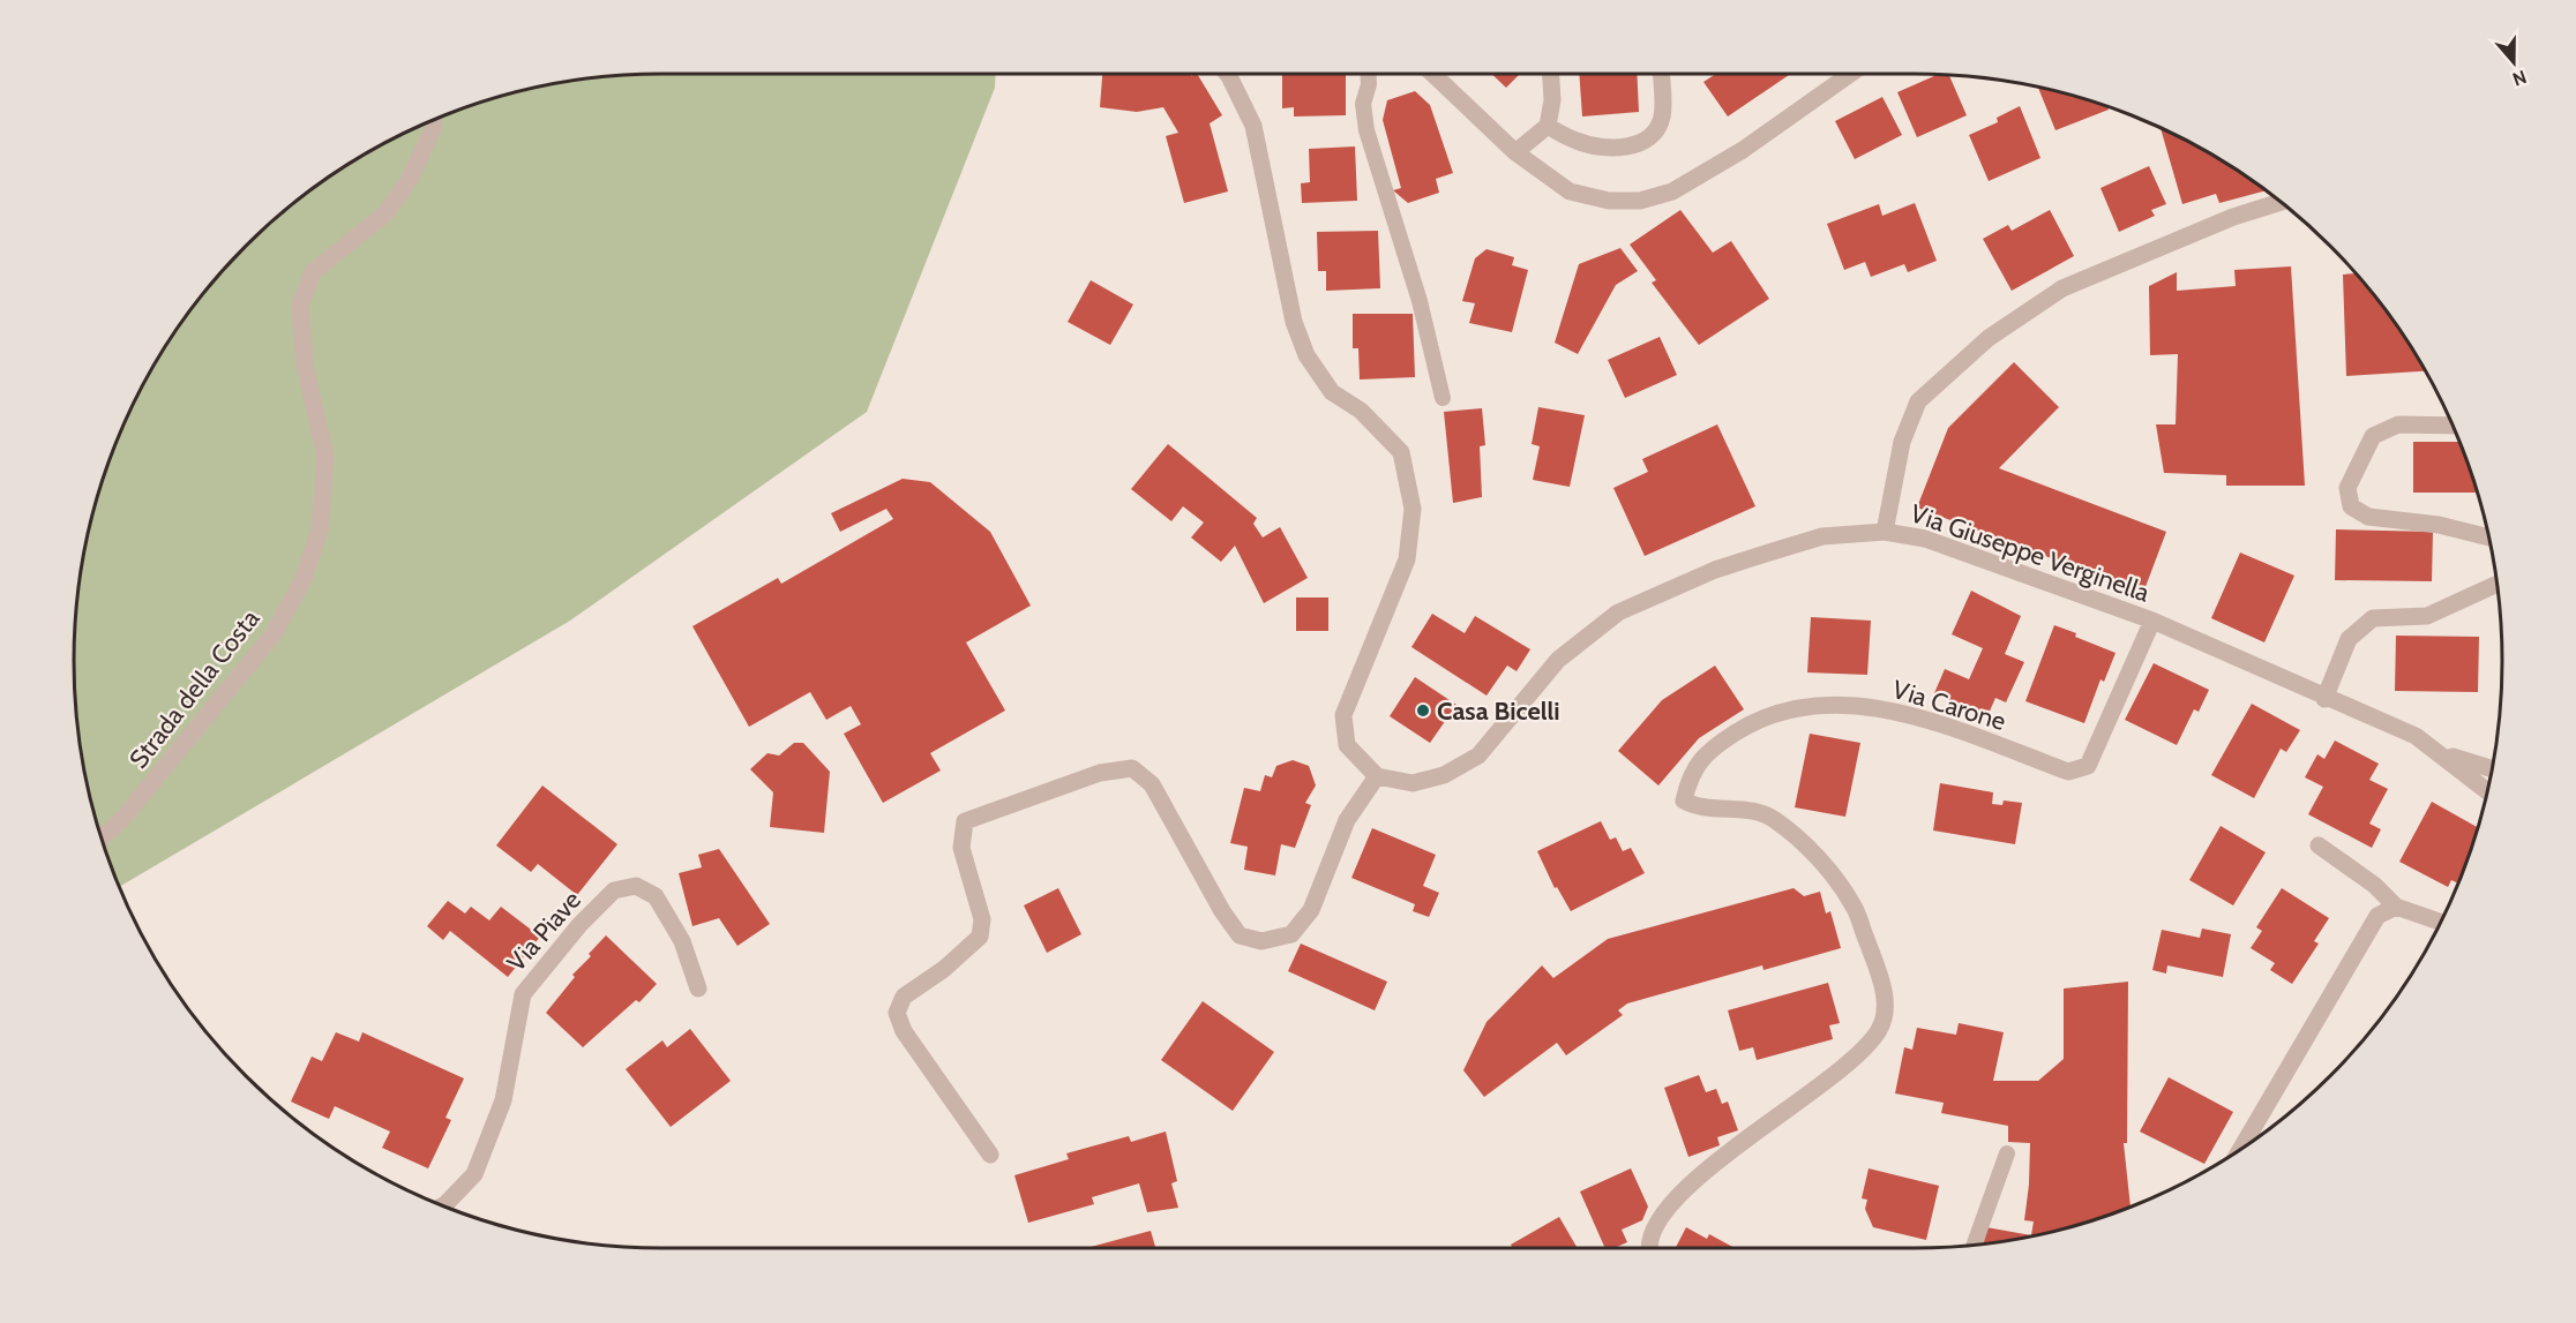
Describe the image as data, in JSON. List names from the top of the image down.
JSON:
{
  "streets": {
    "street": [
      "Via Giuseppe Verginella",
      "Strada della Costa",
      "Via Carone",
      "Via Piave"
    ]
  },
  "crossings": [
    ["Via Giuseppe Verginella", "Via Carone"]
  ],
  "places": ["Casa Bicelli"],
  "north": "bottom"
}
